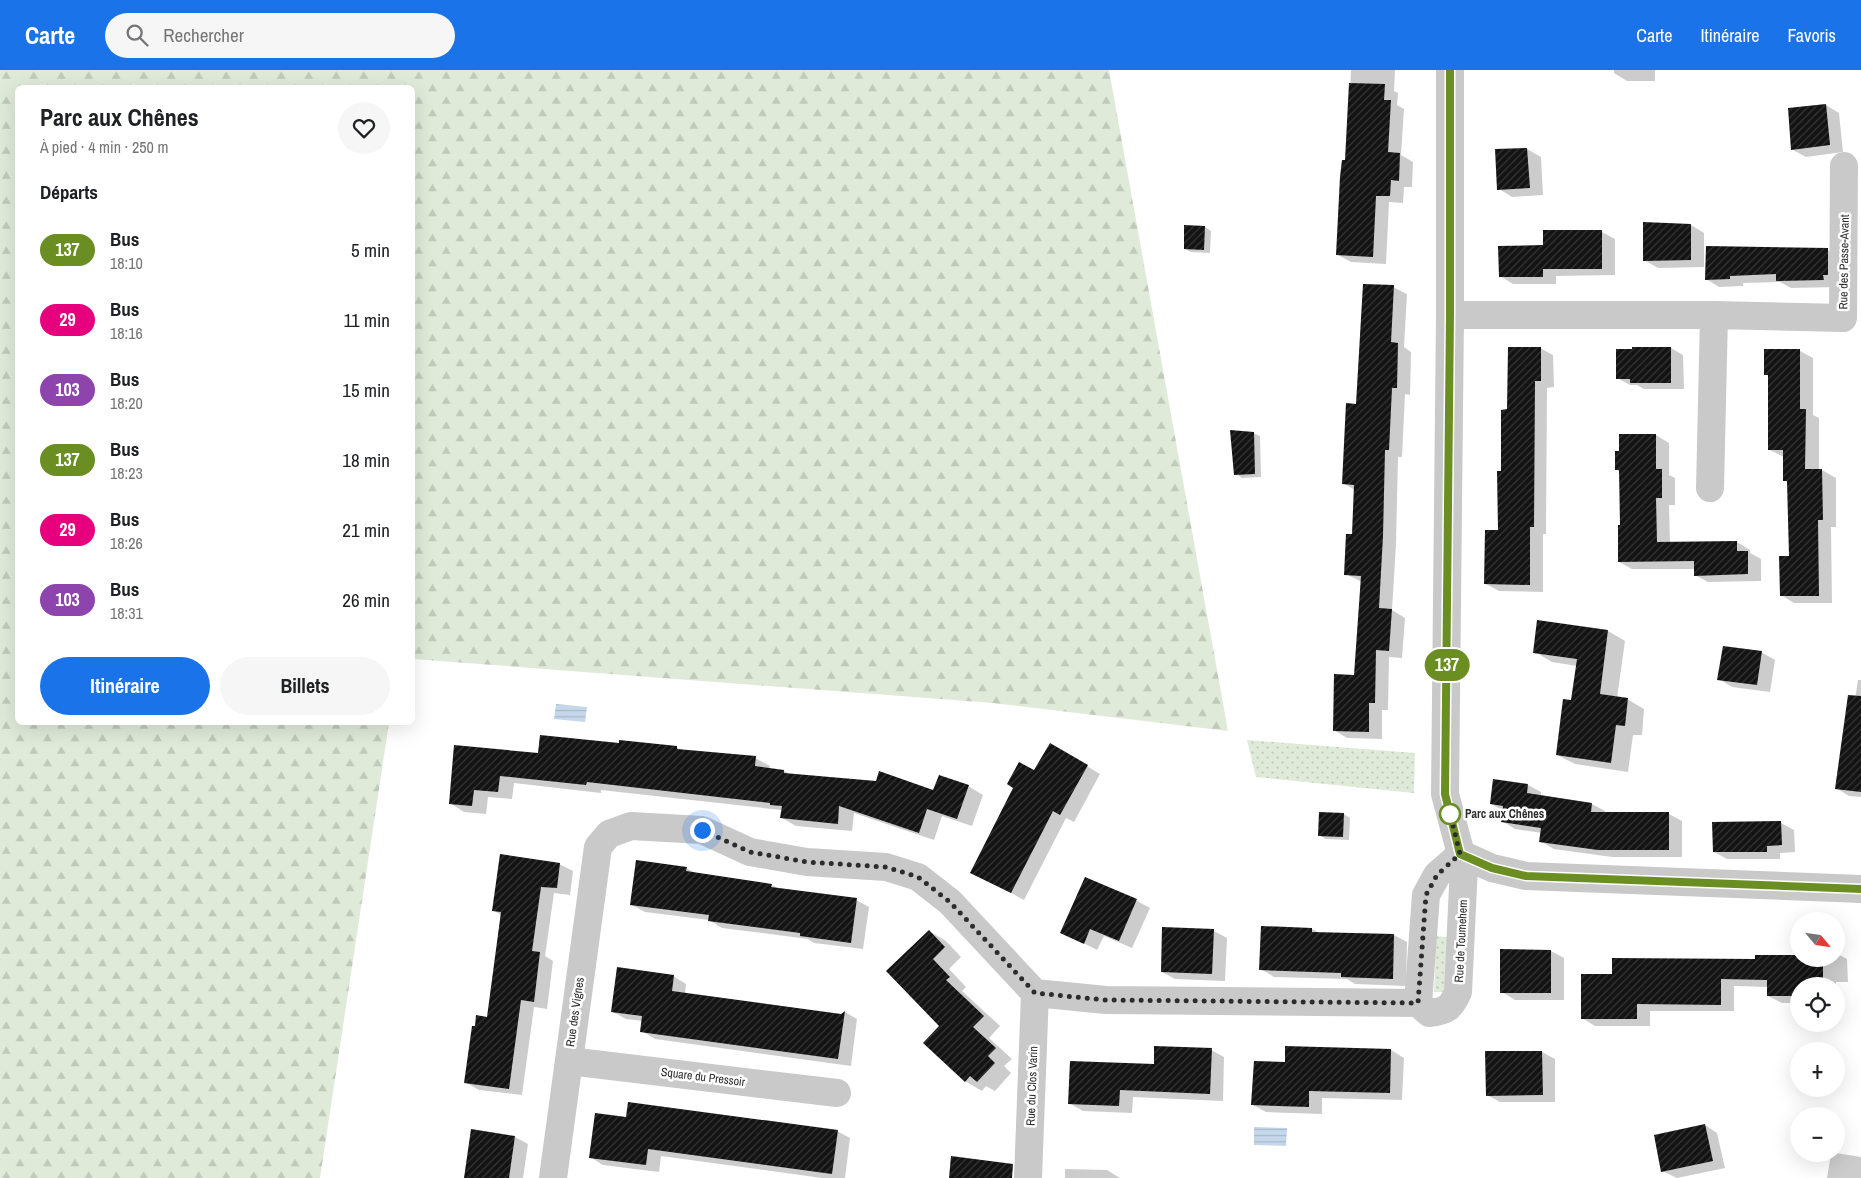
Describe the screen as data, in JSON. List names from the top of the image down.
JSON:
{
  "streets": {
    "street": [
      "Rue des Passe-Avant",
      "Rue de Toumehem",
      "Rue des Vignes",
      "Square du Pressoir",
      "Rue du Clos Varin"
    ]
  },
  "crossings": [
    ["Rue des Passe-Avant", "Rue de Toumehem"],
    ["Rue des Vignes", "Square du Pressoir"],
    ["Rue des Vignes", "Rue du Clos Varin"]
  ],
  "places": ["Parc aux Chênes"],
  "lines": ["bus line 137"],
  "north": "bottom right",
  "page": {
    "header": "Carte",
    "search": "Rechercher",
    "nav": ["Carte", "Itinéraire", "Favoris"],
    "on_map": "137",
    "heading": [
      ["Parc aux Chênes", "À pied · 4 min · 250 m"],
      "Départs"
    ],
    "list": [
      {
        "mark": "137",
        "name": "Bus",
        "note": "18:10",
        "value": "5 min"
      },
      {
        "mark": "29",
        "name": "Bus",
        "note": "18:16",
        "value": "11 min"
      },
      {
        "mark": "103",
        "name": "Bus",
        "note": "18:20",
        "value": "15 min"
      },
      {
        "mark": "137",
        "name": "Bus",
        "note": "18:23",
        "value": "18 min"
      },
      {
        "mark": "29",
        "name": "Bus",
        "note": "18:26",
        "value": "21 min"
      },
      {
        "mark": "103",
        "name": "Bus",
        "note": "18:31",
        "value": "26 min"
      }
    ],
    "buttons": ["Itinéraire", "Billets"],
    "map_buttons": ["+", "−"]
  }
}
